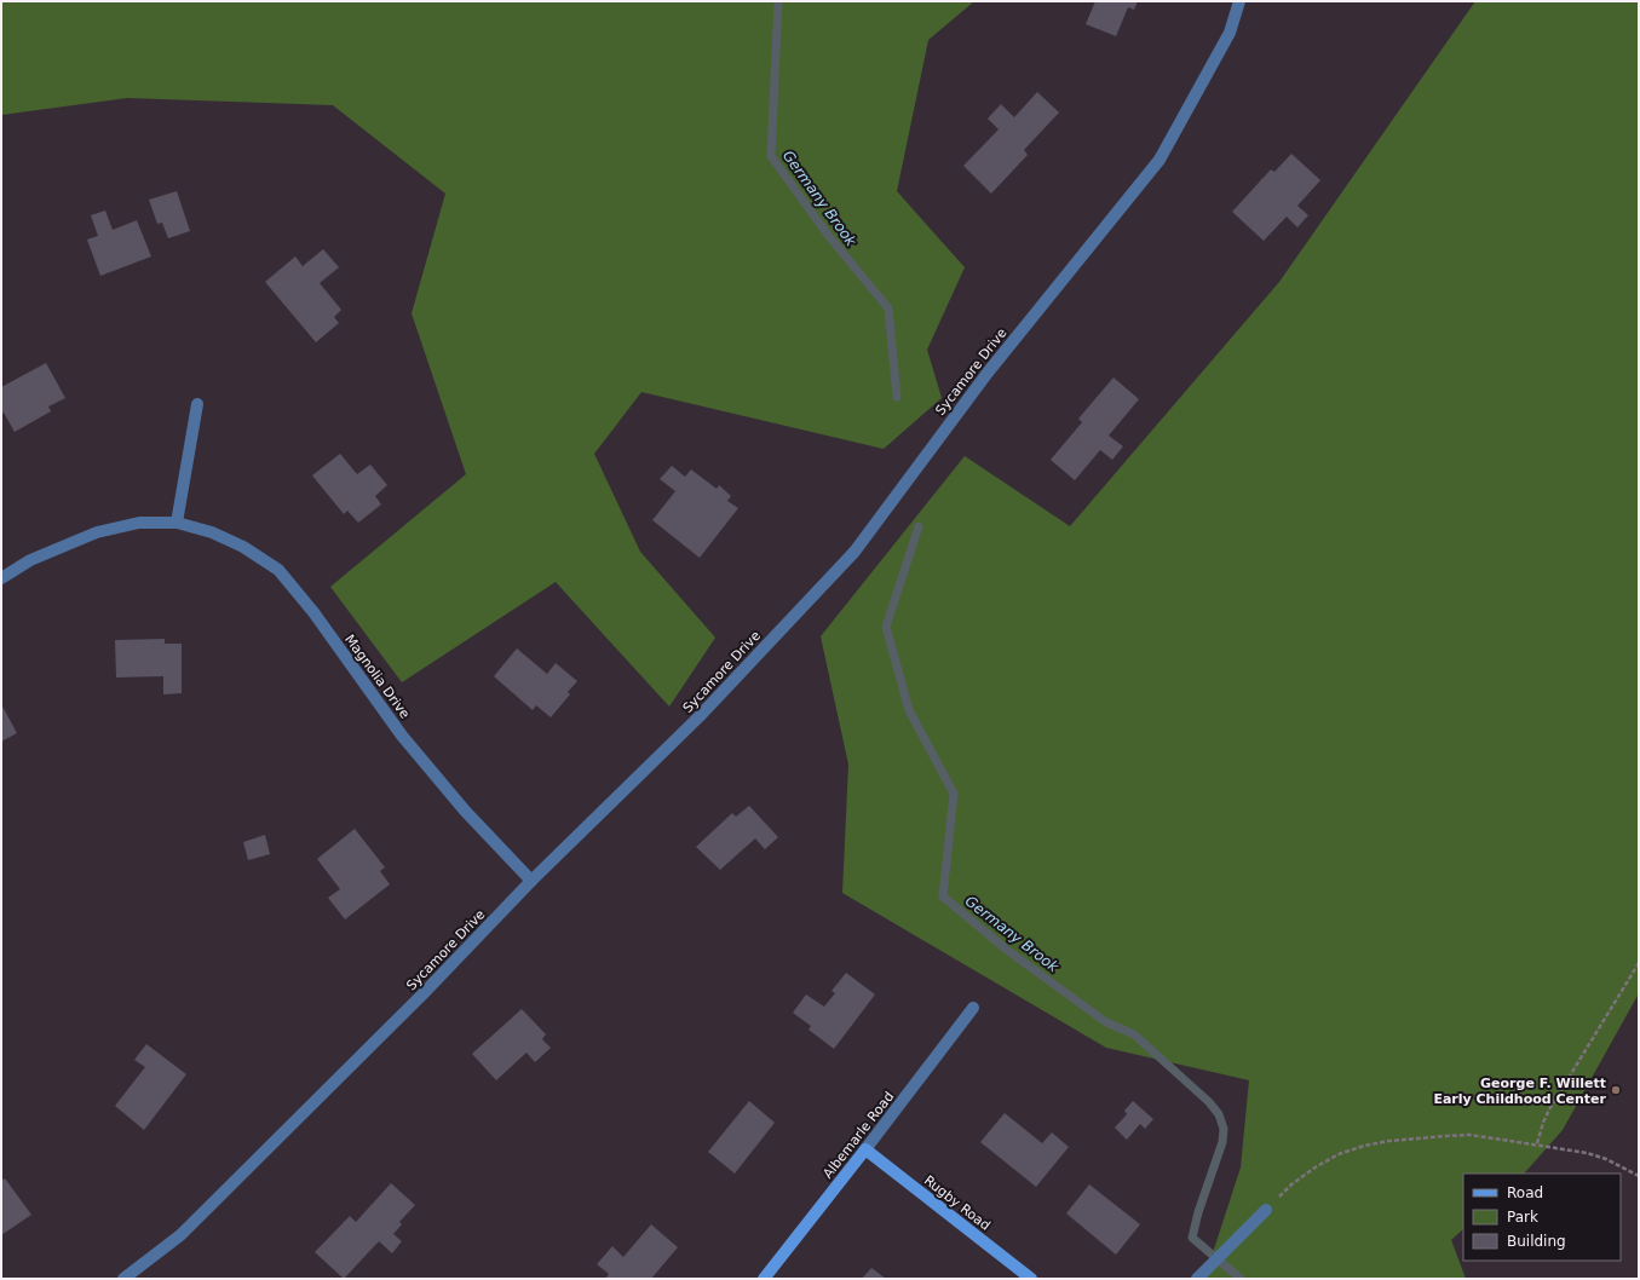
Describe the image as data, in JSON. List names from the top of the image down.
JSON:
{
  "streets": {
    "street": [
      "Sycamore Drive",
      "Magnolia Drive",
      "Albemarle Road",
      "Rugby Road"
    ]
  },
  "crossings": [
    ["Sycamore Drive", "Magnolia Drive"],
    ["Albemarle Road", "Rugby Road"]
  ],
  "water": ["Germany Brook"],
  "places": ["George F. Willett Early Childhood Center"],
  "legend": ["Road", "Park", "Building"]
}
